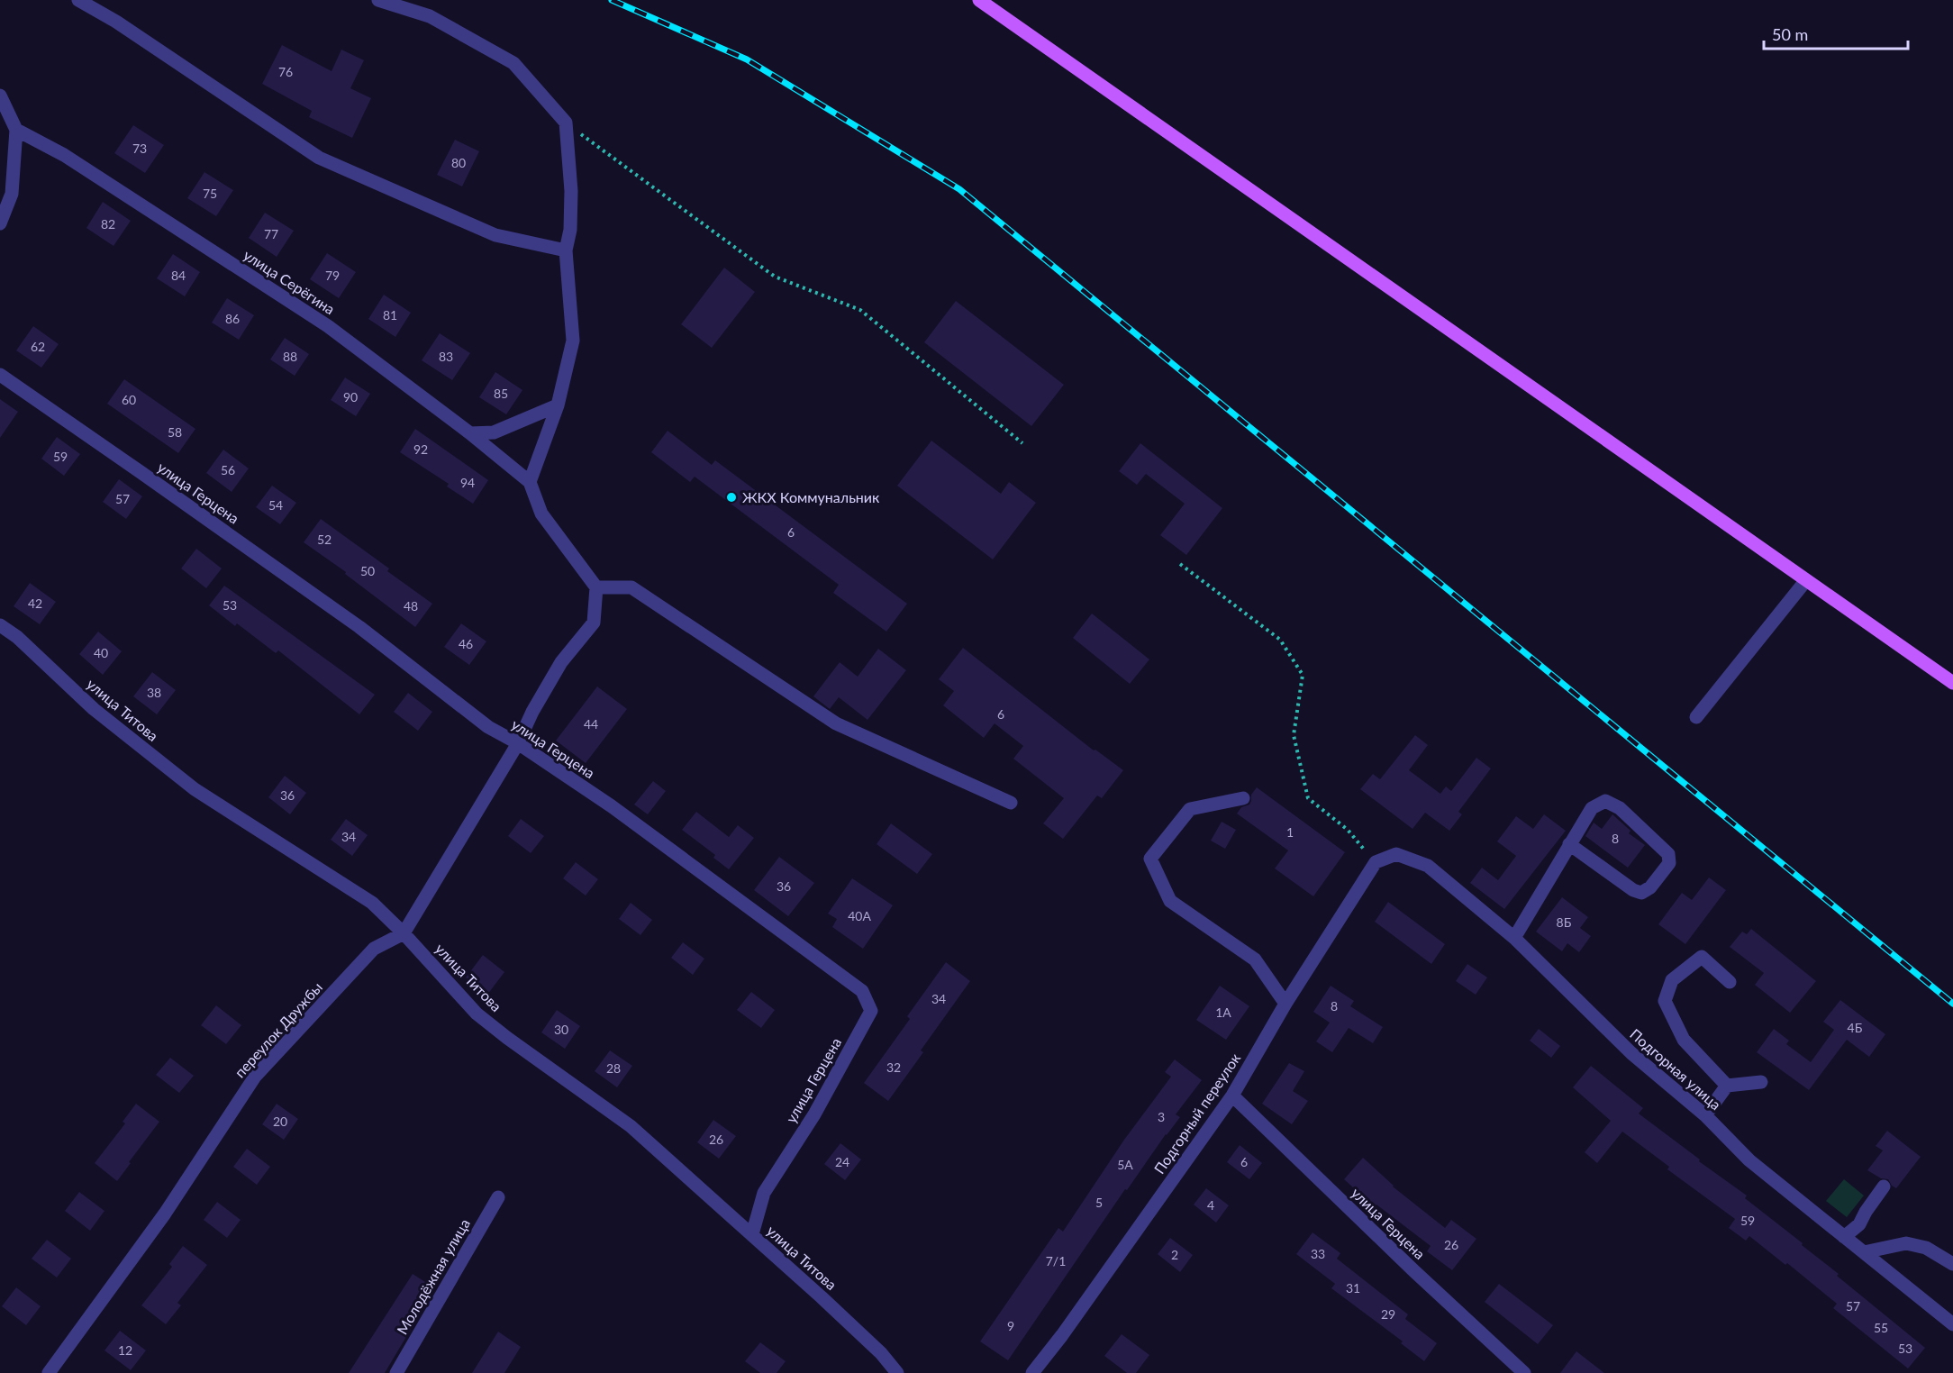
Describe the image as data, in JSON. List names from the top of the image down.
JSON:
{
  "streets": {
    "street": [
      "улица Серёгина",
      "улица Герцена",
      "улица Титова",
      "переулок Дружбы",
      "Подгорная улица",
      "Подгорный переулок",
      "Молодёжная улица"
    ]
  },
  "crossings": [
    ["улица Герцена", "улица Титова"],
    ["улица Герцена", "Подгорный переулок"],
    ["улица Титова", "переулок Дружбы"],
    ["Подгорная улица", "Подгорный переулок"]
  ],
  "places": ["ЖКХ Коммунальник"],
  "house_numbers": [
    "76",
    "73",
    "80",
    "75",
    "82",
    "77",
    "84",
    "79",
    "81",
    "86",
    "62",
    "88",
    "83",
    "85",
    "90",
    "60",
    "58",
    "92",
    "59",
    "56",
    "94",
    "57",
    "54",
    "6",
    "52",
    "50",
    "42",
    "53",
    "48",
    "46",
    "40",
    "38",
    "6",
    "44",
    "36",
    "1",
    "34",
    "8",
    "36",
    "40А",
    "8Б",
    "34",
    "8",
    "1А",
    "4Б",
    "30",
    "32",
    "28",
    "3",
    "20",
    "26",
    "24",
    "6",
    "5А",
    "5",
    "4",
    "59",
    "26",
    "33",
    "2",
    "7/1",
    "31",
    "57",
    "29",
    "9",
    "55",
    "53",
    "12"
  ],
  "scale_bar": "50 m"
}
